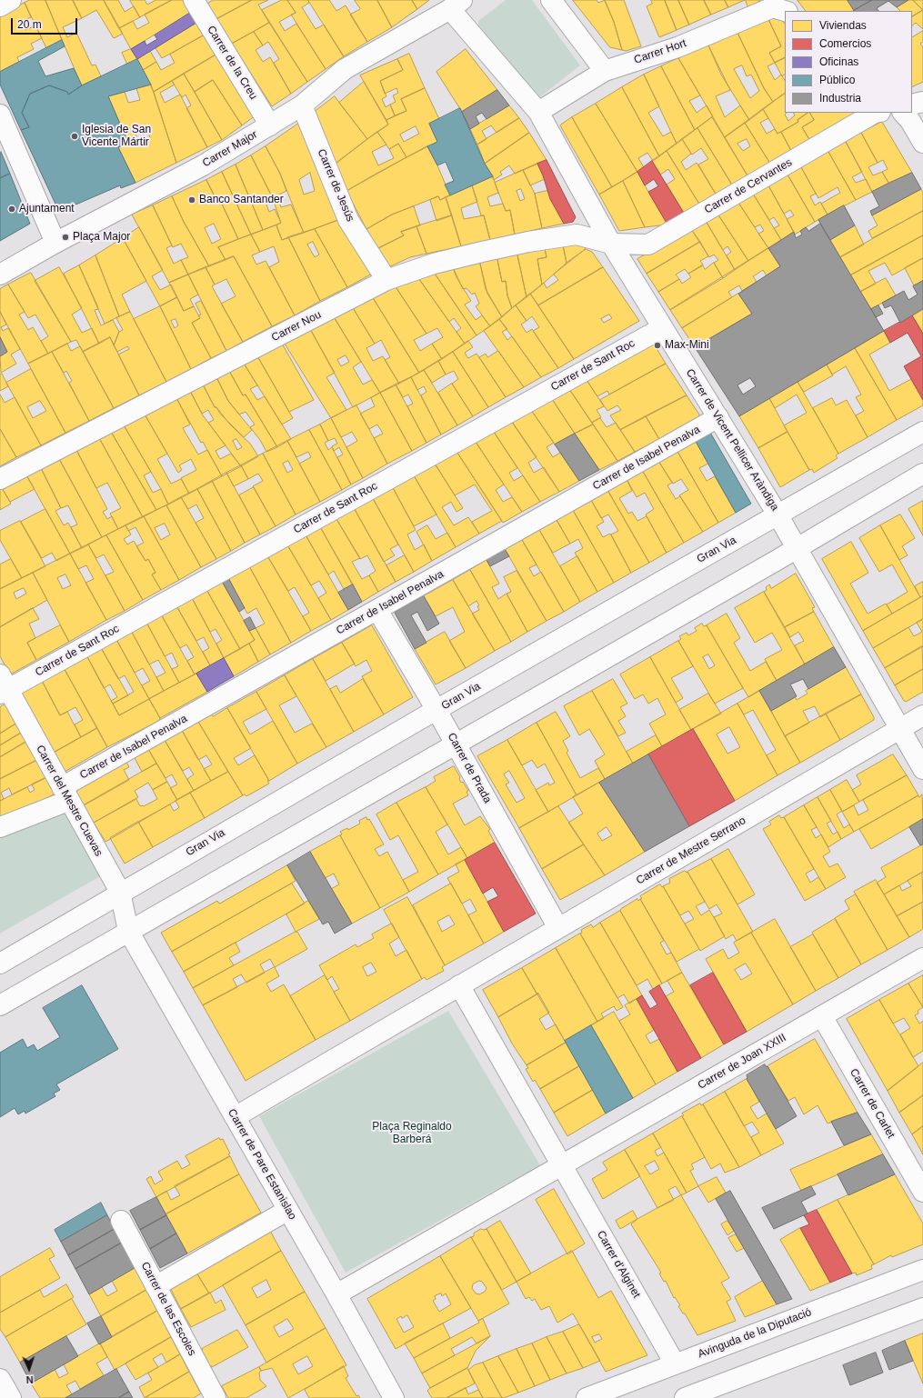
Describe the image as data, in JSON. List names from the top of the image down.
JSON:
{
  "streets": {
    "street": [
      "Carrer Hort",
      "Carrer de la Creu",
      "Carrer Major",
      "Carrer de Jesús",
      "Carrer de Cervantes",
      "Carrer Nou",
      "Carrer de Sant Roc",
      "Carrer de Vicent Pellicer Aràndiga",
      "Carrer de Isabel Penalva",
      "Gran Via",
      "Carrer de Prada",
      "Carrer del Mestre Cuevas",
      "Carrer de Mestre Serrano",
      "Carrer de Joan XXIII",
      "Carrer de Carlet",
      "Carrer de Pare Estanislao",
      "Carrer d'Alginet",
      "Carrer de las Escoles",
      "Avinguda de la Diputació"
    ]
  },
  "crossings": [
    ["Carrer Hort", "Carrer de Vicent Pellicer Aràndiga"],
    ["Carrer de la Creu", "Carrer Major"],
    ["Carrer Major", "Carrer de Jesús"],
    ["Carrer Major", "Carrer de Vicent Pellicer Aràndiga"],
    ["Carrer de Jesús", "Carrer Nou"],
    ["Carrer de Cervantes", "Carrer Nou"],
    ["Carrer de Cervantes", "Carrer de Vicent Pellicer Aràndiga"],
    ["Carrer Nou", "Carrer de Vicent Pellicer Aràndiga"],
    ["Carrer de Sant Roc", "Carrer de Vicent Pellicer Aràndiga"],
    ["Carrer de Sant Roc", "Carrer del Mestre Cuevas"],
    ["Carrer de Vicent Pellicer Aràndiga", "Carrer de Isabel Penalva"],
    ["Carrer de Vicent Pellicer Aràndiga", "Gran Via"],
    ["Carrer de Vicent Pellicer Aràndiga", "Carrer de Mestre Serrano"],
    ["Carrer de Isabel Penalva", "Carrer de Prada"],
    ["Carrer de Isabel Penalva", "Carrer del Mestre Cuevas"],
    ["Gran Via", "Carrer de Prada"],
    ["Gran Via", "Carrer del Mestre Cuevas"],
    ["Carrer de Prada", "Carrer de Mestre Serrano"],
    ["Carrer del Mestre Cuevas", "Carrer de Pare Estanislao"],
    ["Carrer de Joan XXIII", "Carrer de Carlet"],
    ["Carrer de Joan XXIII", "Carrer d'Alginet"],
    ["Carrer d'Alginet", "Avinguda de la Diputació"]
  ],
  "parks": ["Plaça Reginaldo Barberá"],
  "places": [
    "Iglesia de San Vicente Mártir",
    "Banco Santander",
    "Ajuntament",
    "Plaça Major",
    "Max-Mini"
  ],
  "legend": [
    "Viviendas",
    "Comercios",
    "Oficinas",
    "Público",
    "Industria"
  ],
  "scale_bar": "20 m",
  "north": "bottom"
}
